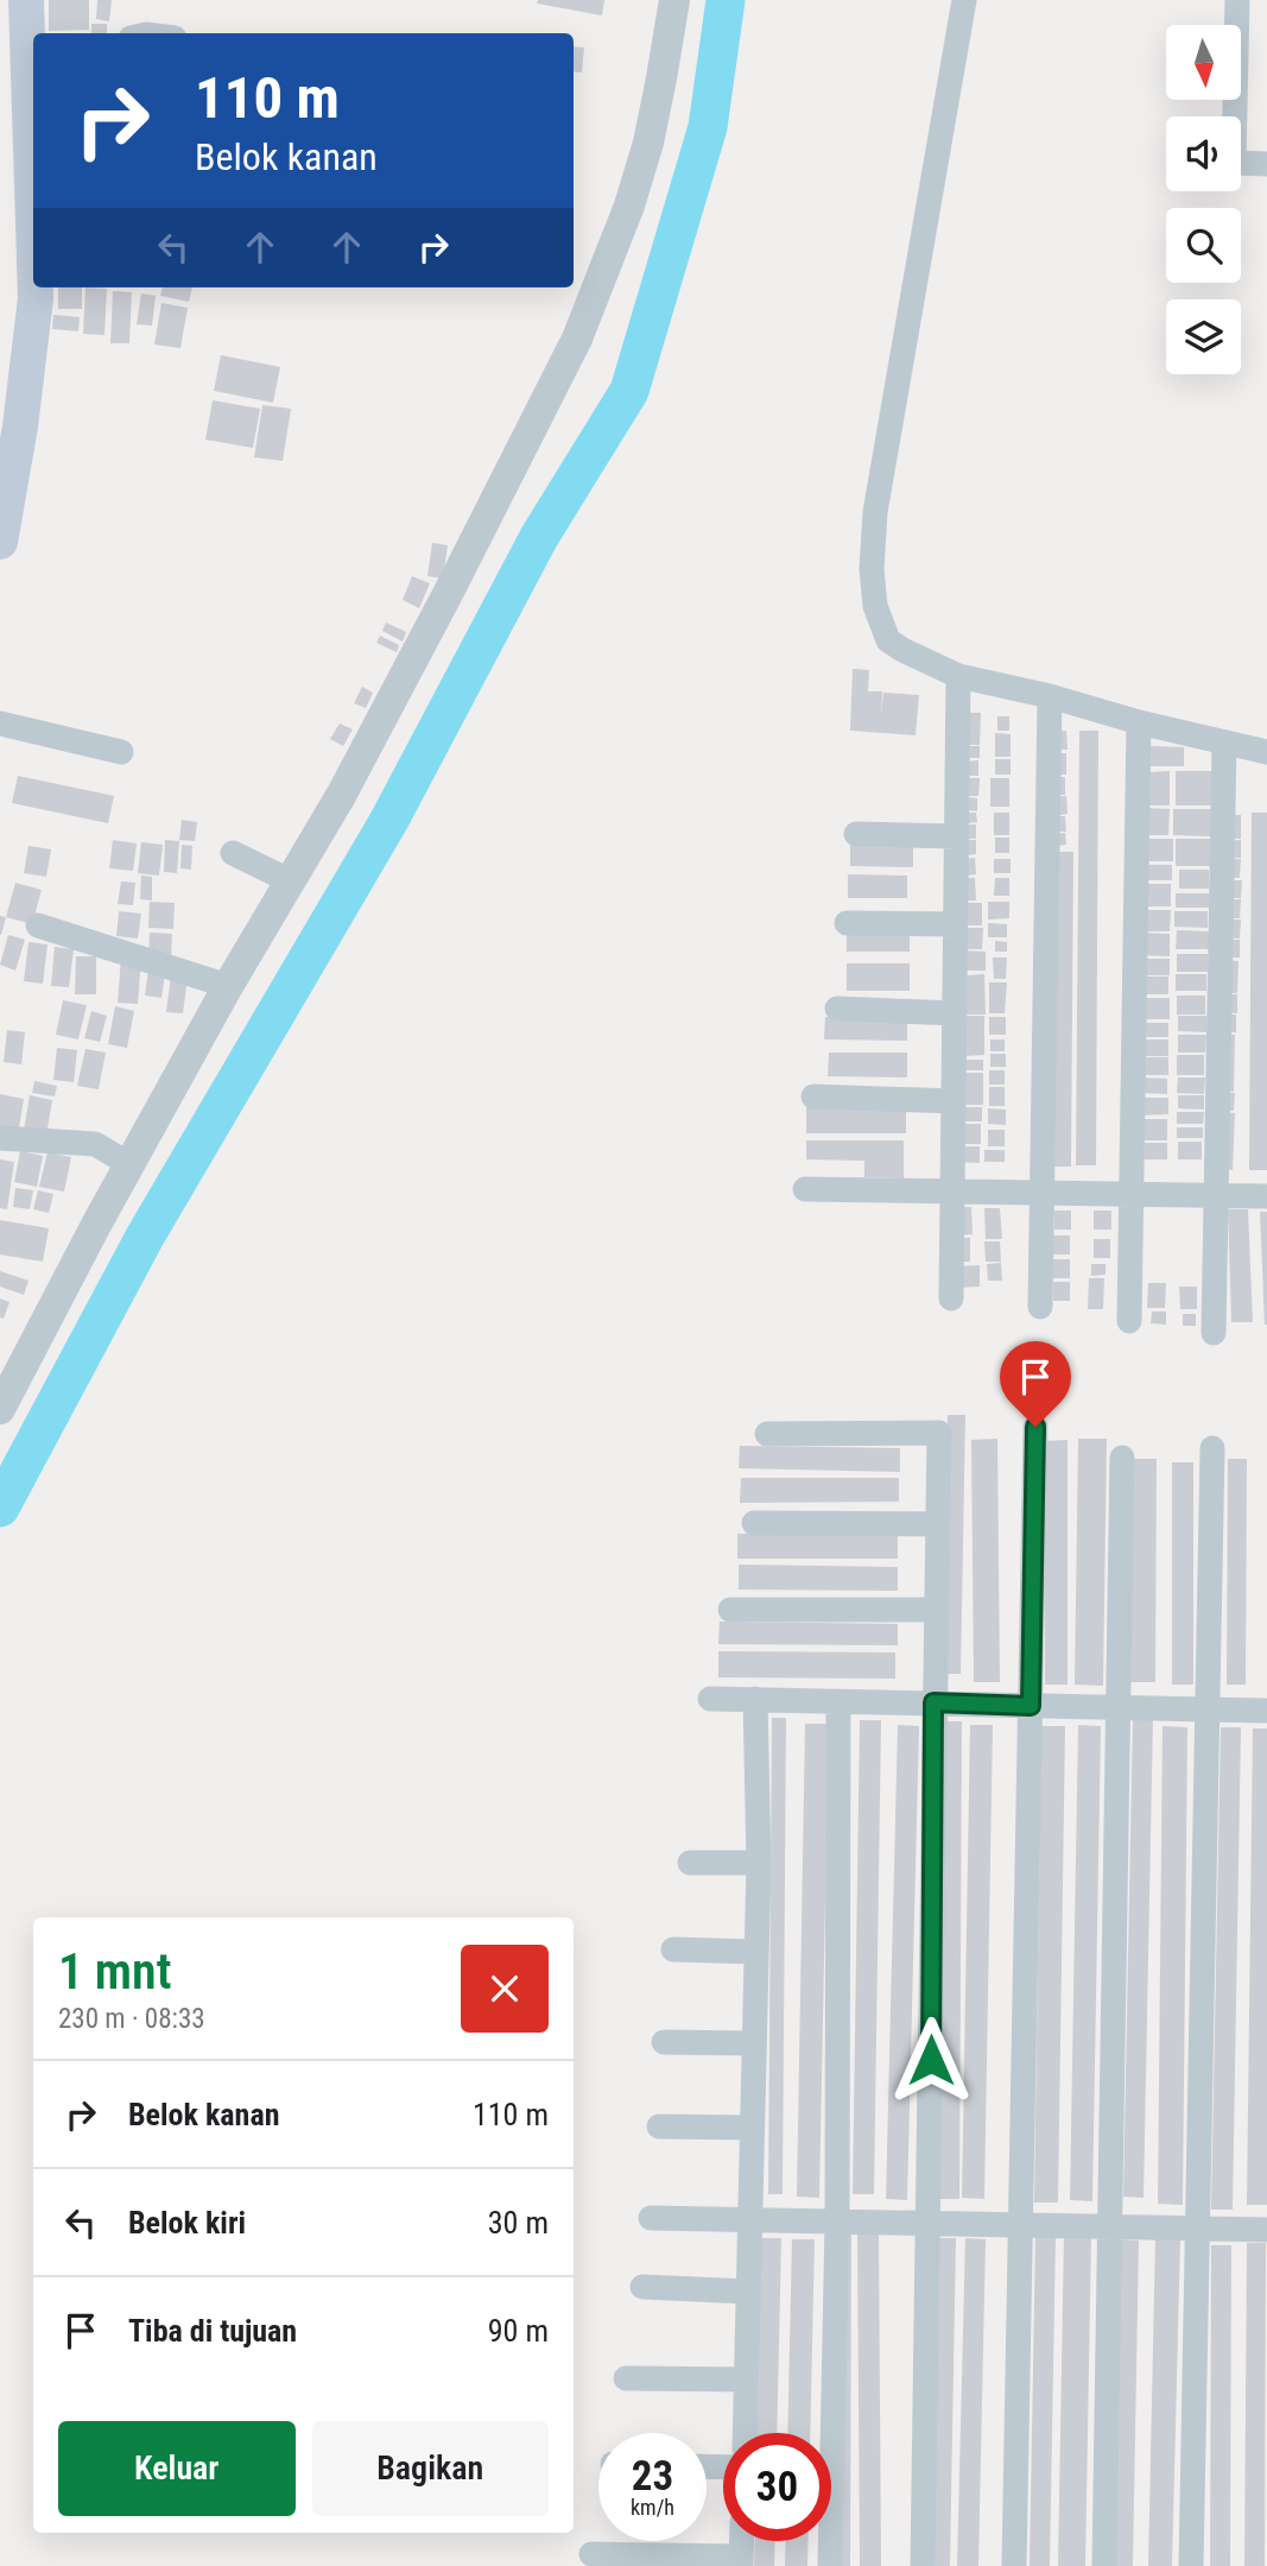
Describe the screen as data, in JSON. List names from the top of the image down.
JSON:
{
  "north": "bottom",
  "page": {
    "turn": ["110 m", "Belok kanan"],
    "heading": ["1 mnt", "230 m · 08:33"],
    "list": [
      {
        "name": "Belok kanan",
        "value": "110 m"
      },
      {
        "name": "Belok kiri",
        "value": "30 m"
      },
      {
        "name": "Tiba di tujuan",
        "value": "90 m"
      }
    ],
    "buttons": ["Keluar", "Bagikan"],
    "speed": "23 km/h",
    "limit": "30"
  }
}
